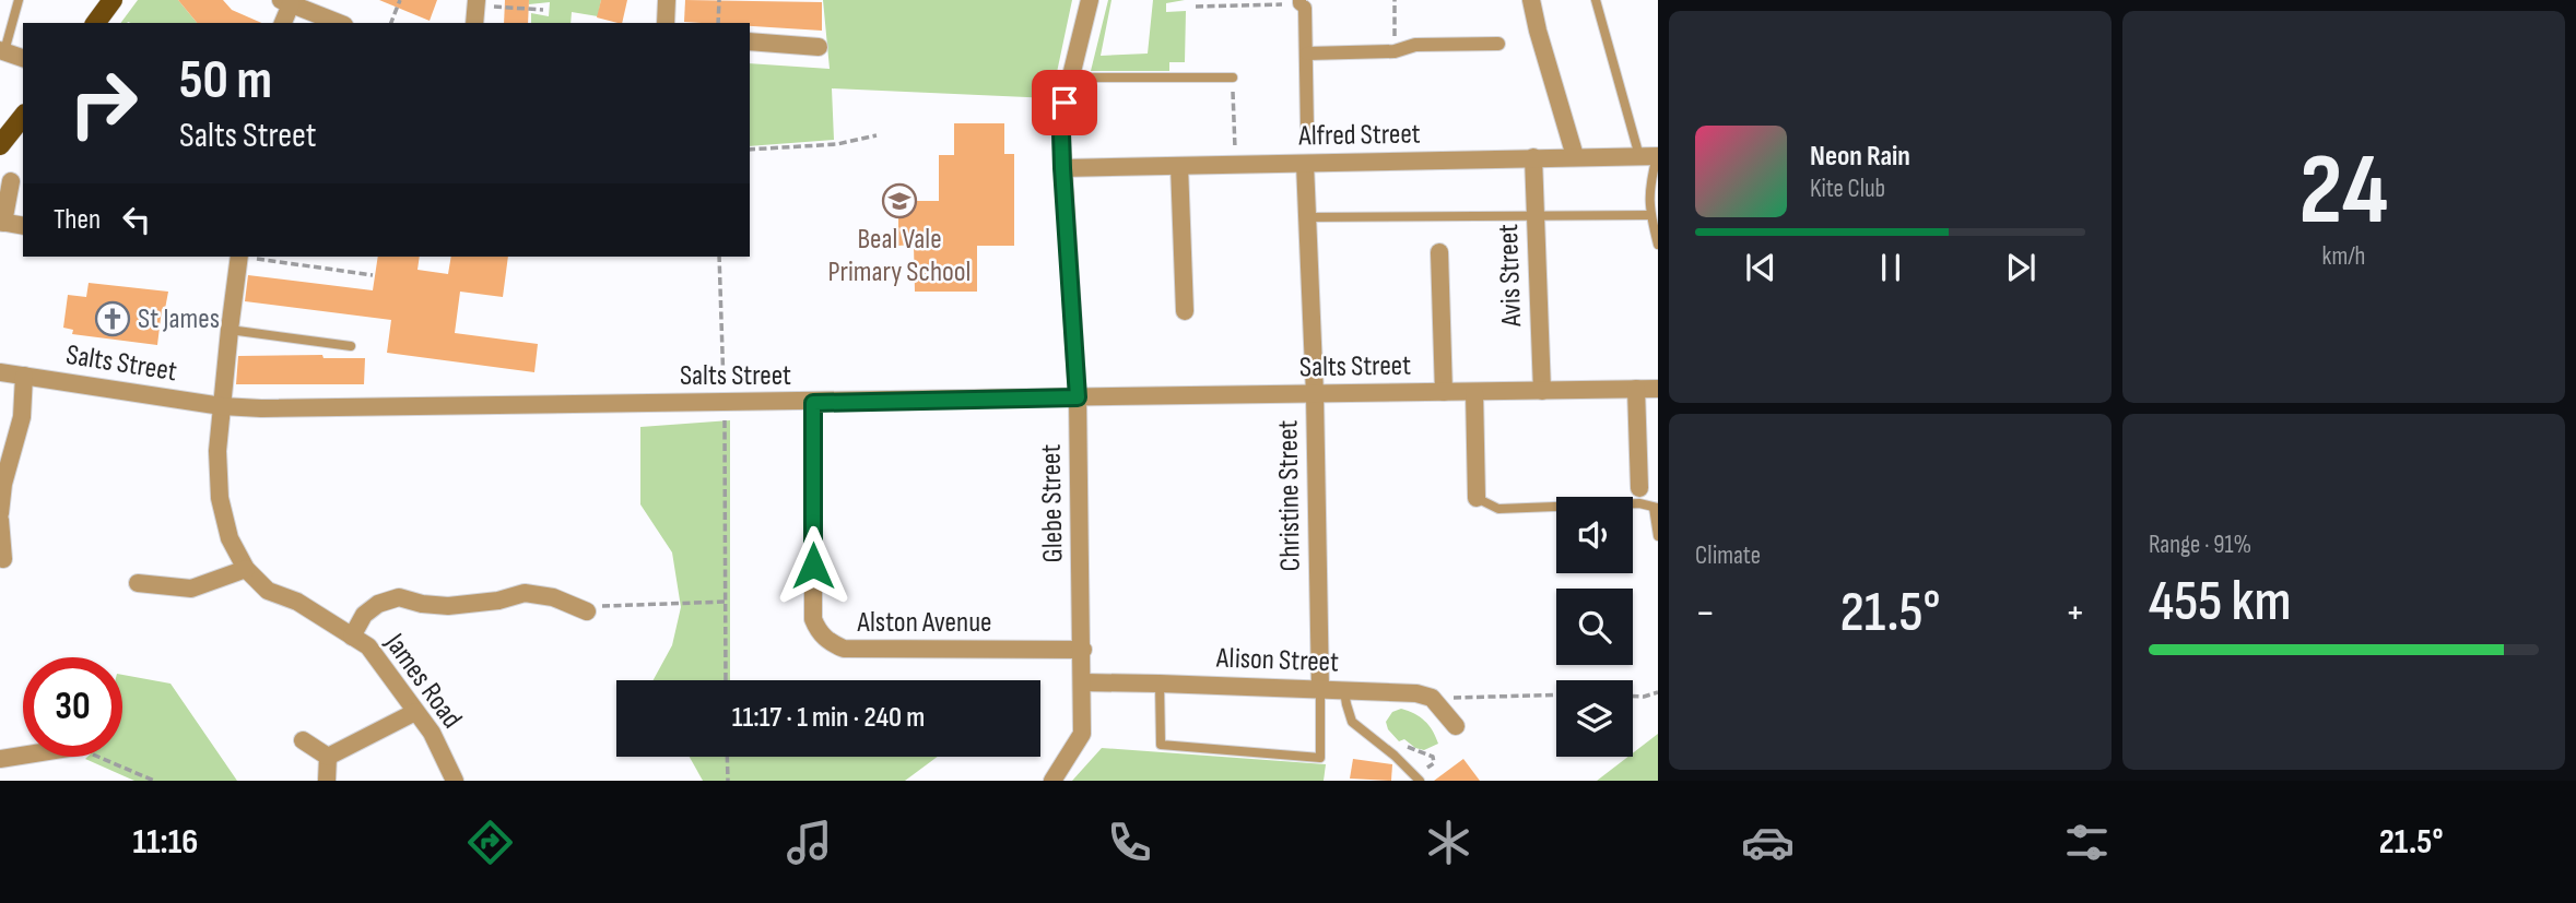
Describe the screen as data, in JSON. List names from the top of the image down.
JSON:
{
  "streets": {
    "street": [
      "Alfred Street",
      "Avis Street",
      "Salts Street",
      "Christine Street",
      "Glebe Street",
      "Alston Avenue",
      "Alison Street",
      "James Road"
    ]
  },
  "crossings": [
    ["Alfred Street", "Avis Street"],
    ["Alfred Street", "Christine Street"],
    ["Alfred Street", "Glebe Street"],
    ["Avis Street", "Salts Street"],
    ["Salts Street", "Christine Street"],
    ["Salts Street", "Glebe Street"],
    ["Salts Street", "Alston Avenue"],
    ["Salts Street", "James Road"],
    ["Christine Street", "Alison Street"],
    ["Glebe Street", "Alston Avenue"],
    ["Glebe Street", "Alison Street"]
  ],
  "places": {
    "school or university": ["Beal Vale Primary School"],
    "church": ["St James"]
  },
  "page": {
    "tile": [
      ["24", "km/h"],
      "Climate",
      ["Range · 91%", "455 km"]
    ],
    "turn": ["50 m", "Salts Street"],
    "song": ["Neon Rain", "Kite Club"],
    "then": "Then",
    "heat": ["−", "21.5°", "+"],
    "limit": "30",
    "trip": "11:17 · 1 min · 240 m",
    "tabs": ["11:16", "21.5°"]
  }
}
